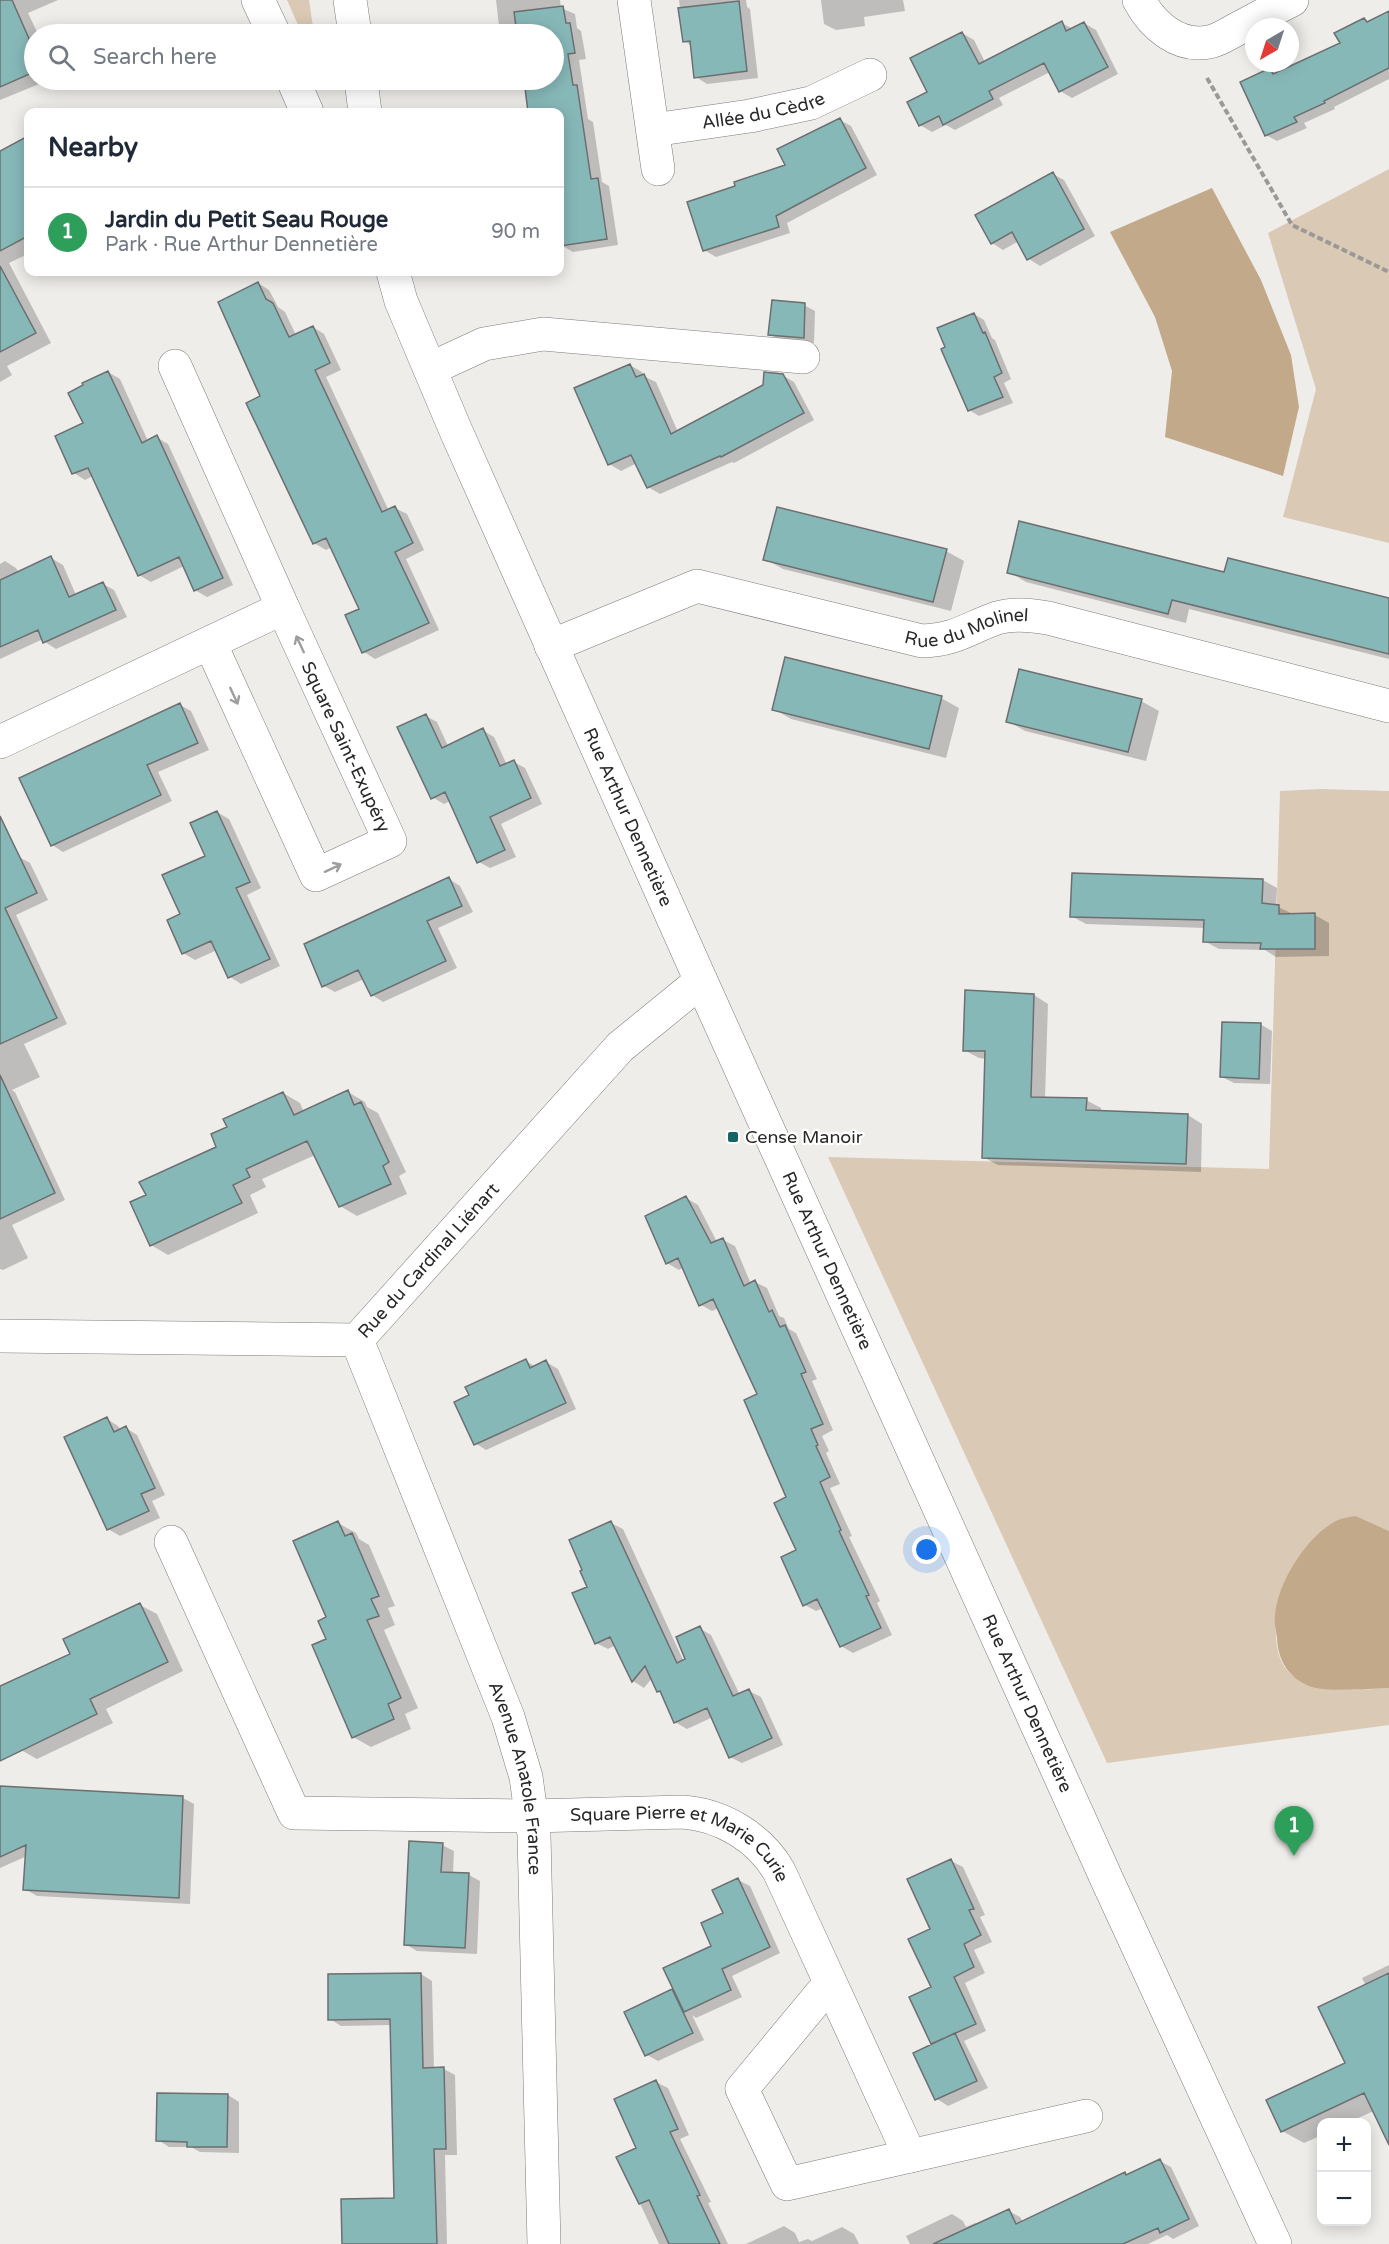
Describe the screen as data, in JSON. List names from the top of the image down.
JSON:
{
  "streets": {
    "street": [
      "Allée du Cèdre",
      "Rue du Molinel",
      "Square Saint-Exupéry",
      "Rue Arthur Dennetière",
      "Rue du Cardinal Liénart",
      "Avenue Anatole France",
      "Square Pierre et Marie Curie"
    ]
  },
  "crossings": [
    ["Rue du Molinel", "Rue Arthur Dennetière"],
    ["Rue Arthur Dennetière", "Rue du Cardinal Liénart"],
    ["Rue du Cardinal Liénart", "Avenue Anatole France"],
    ["Avenue Anatole France", "Square Pierre et Marie Curie"]
  ],
  "places": {
    "transit": ["Cense Manoir"]
  },
  "north": "bottom left",
  "page": {
    "search": "Search here",
    "heading": "Nearby",
    "list": [
      {
        "mark": "1",
        "name": "Jardin du Petit Seau Rouge",
        "note": "Park · Rue Arthur Dennetière",
        "value": "90 m"
      }
    ],
    "pins": "1",
    "map_buttons": ["+", "−"]
  }
}
